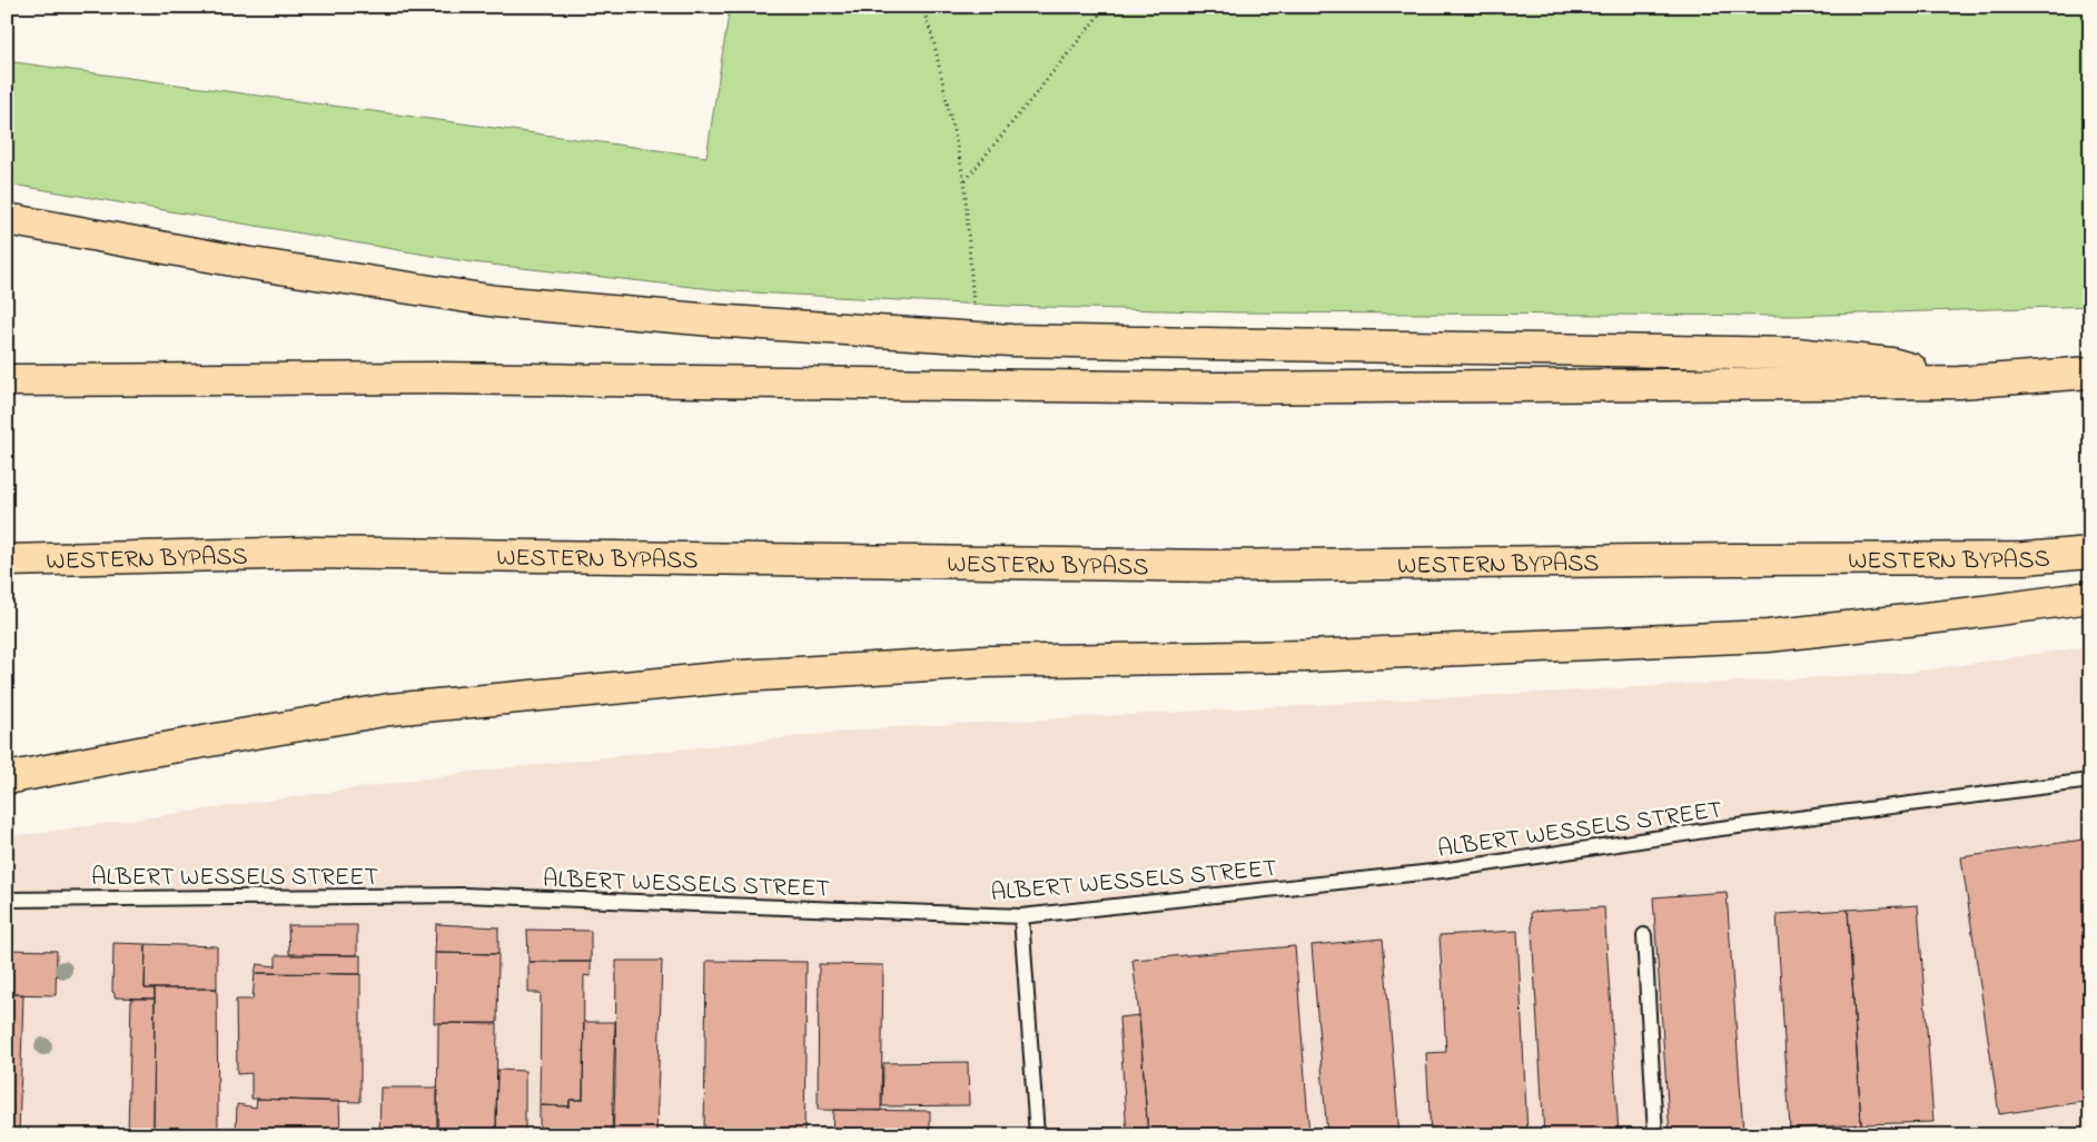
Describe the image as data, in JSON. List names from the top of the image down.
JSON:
{
  "streets": {
    "highway": ["WESTERN BYPASS"],
    "lane": ["ALBERT WESSELS STREET"]
  }
}
